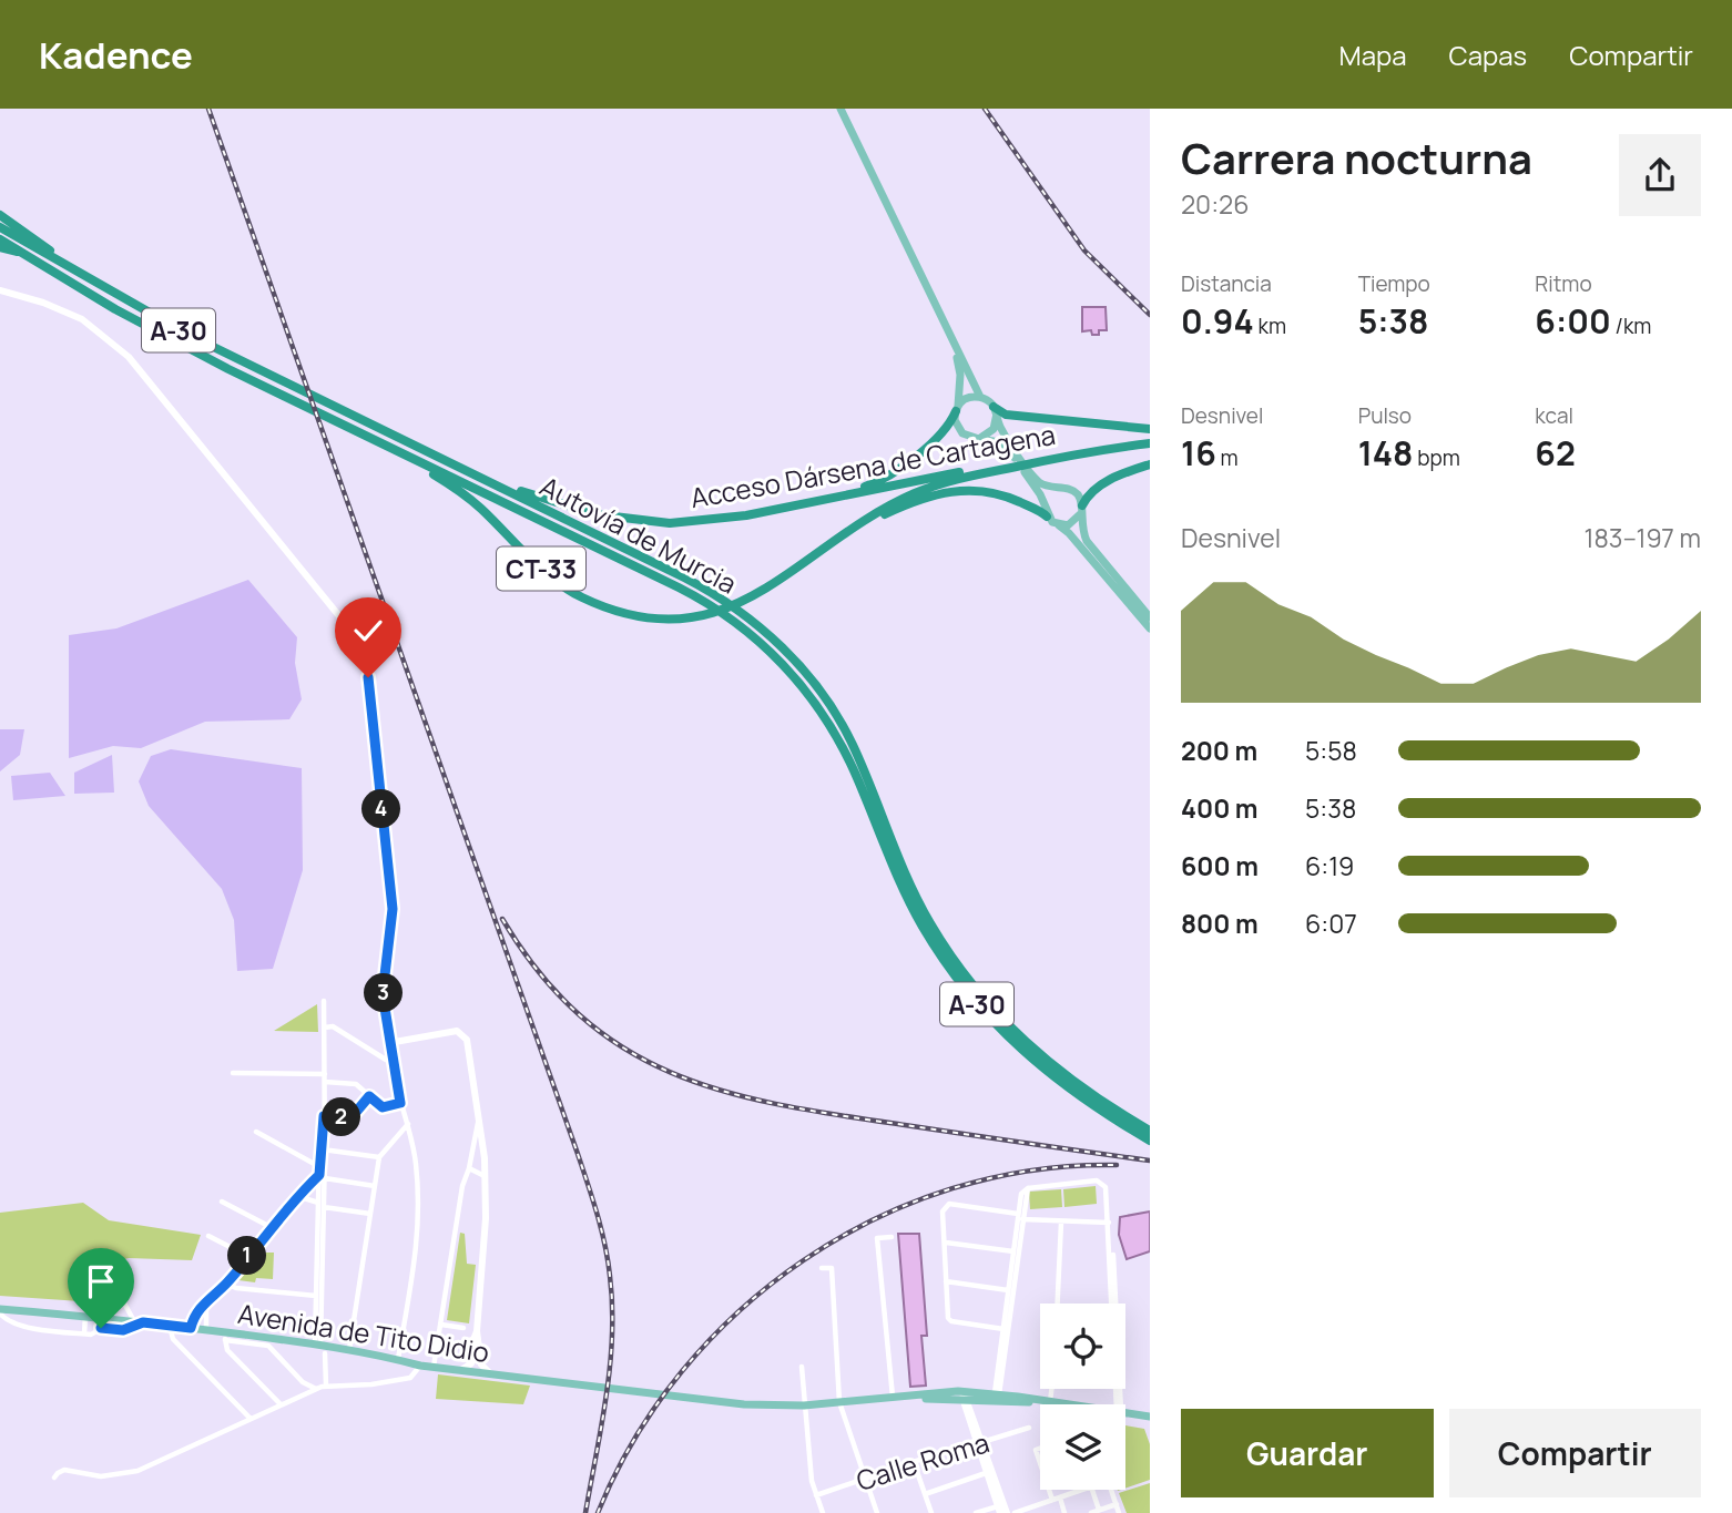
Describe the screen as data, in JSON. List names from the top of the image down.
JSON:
{
  "streets": {
    "highway": [
      "A-30",
      "Acceso Dársena de Cartagena",
      "Autovía de Murcia",
      "CT-33"
    ],
    "main road": ["Avenida de Tito Didio"],
    "street": ["Calle Roma"]
  },
  "crossings": [
    ["Acceso Dársena de Cartagena", "Autovía de Murcia"]
  ],
  "page": {
    "header": "Kadence",
    "nav": ["Mapa", "Capas", "Compartir"],
    "heading": ["Carrera nocturna", "20:26"],
    "stats": [
      ["Distancia", "0.94 km"],
      ["Tiempo", "5:38"],
      ["Ritmo", "6:00 /km"],
      ["Desnivel", "16 m"],
      ["Pulso", "148 bpm"],
      ["kcal", "62"]
    ],
    "chart": ["Desnivel", "183–197 m"],
    "list": [
      {
        "name": "200 m",
        "note": "5:58"
      },
      {
        "name": "400 m",
        "note": "5:38"
      },
      {
        "name": "600 m",
        "note": "6:19"
      },
      {
        "name": "800 m",
        "note": "6:07"
      }
    ],
    "pins": [
      "4",
      "3",
      "2",
      "1"
    ],
    "buttons": ["Guardar", "Compartir"]
  }
}
